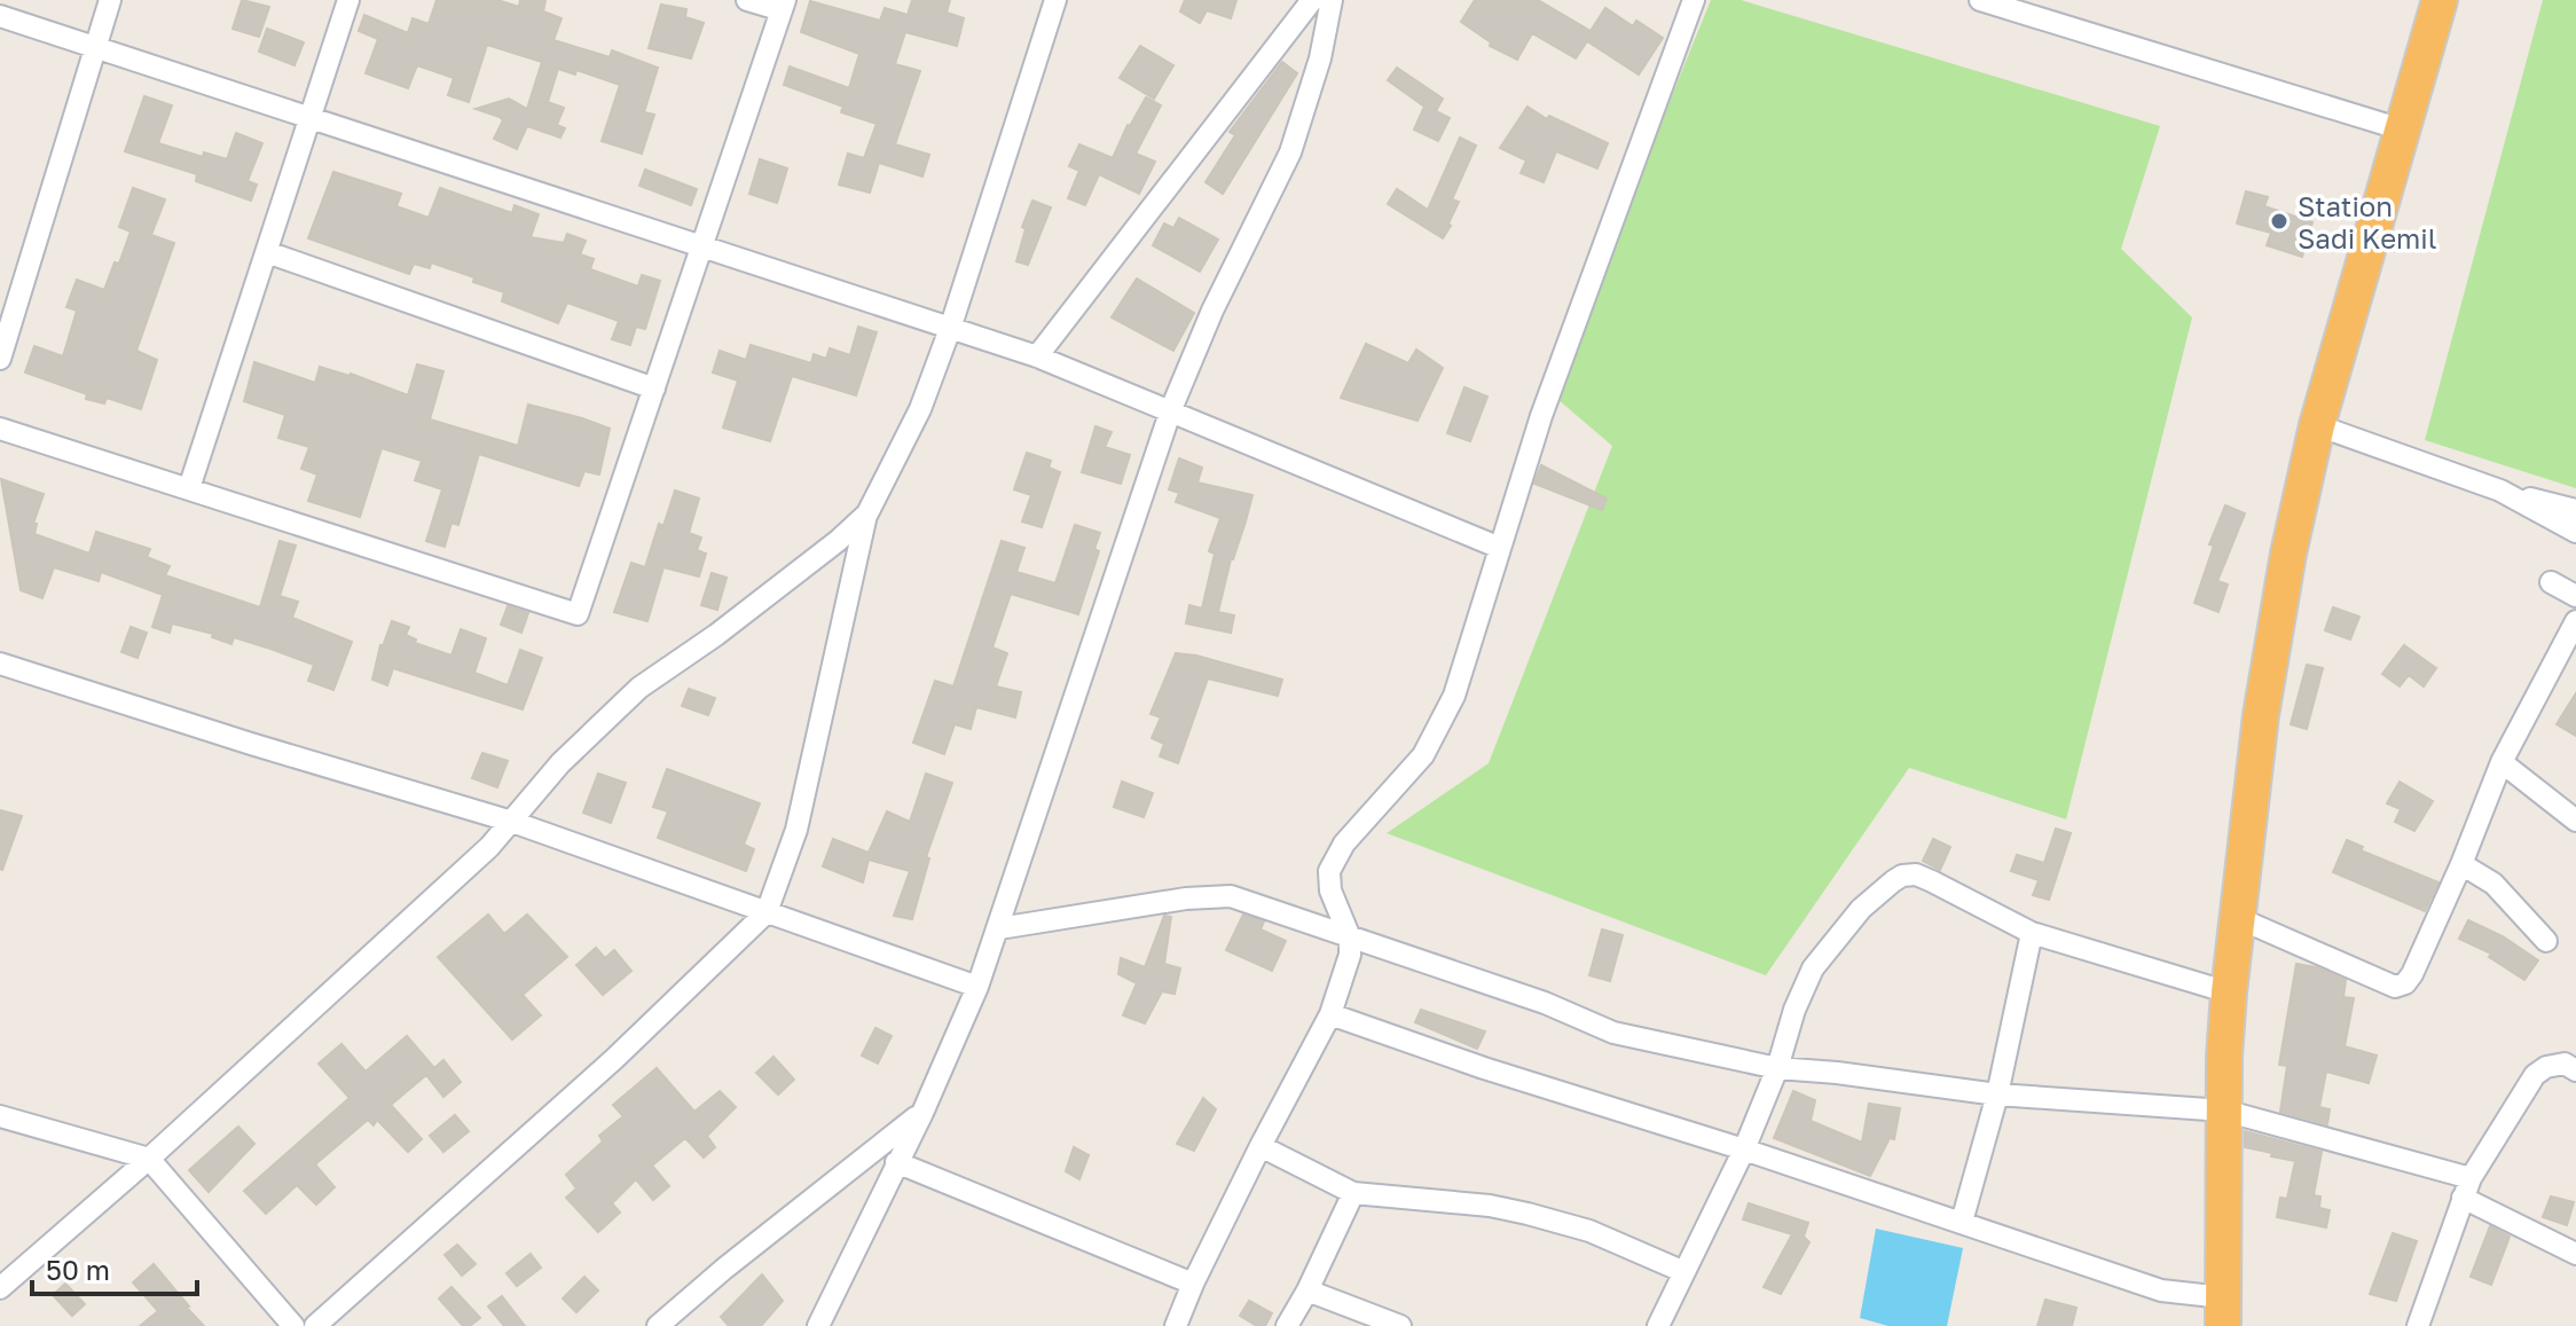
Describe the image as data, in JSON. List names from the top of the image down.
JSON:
{
  "places": ["Station Sadi Kemil"],
  "scale_bar": "50 m"
}
